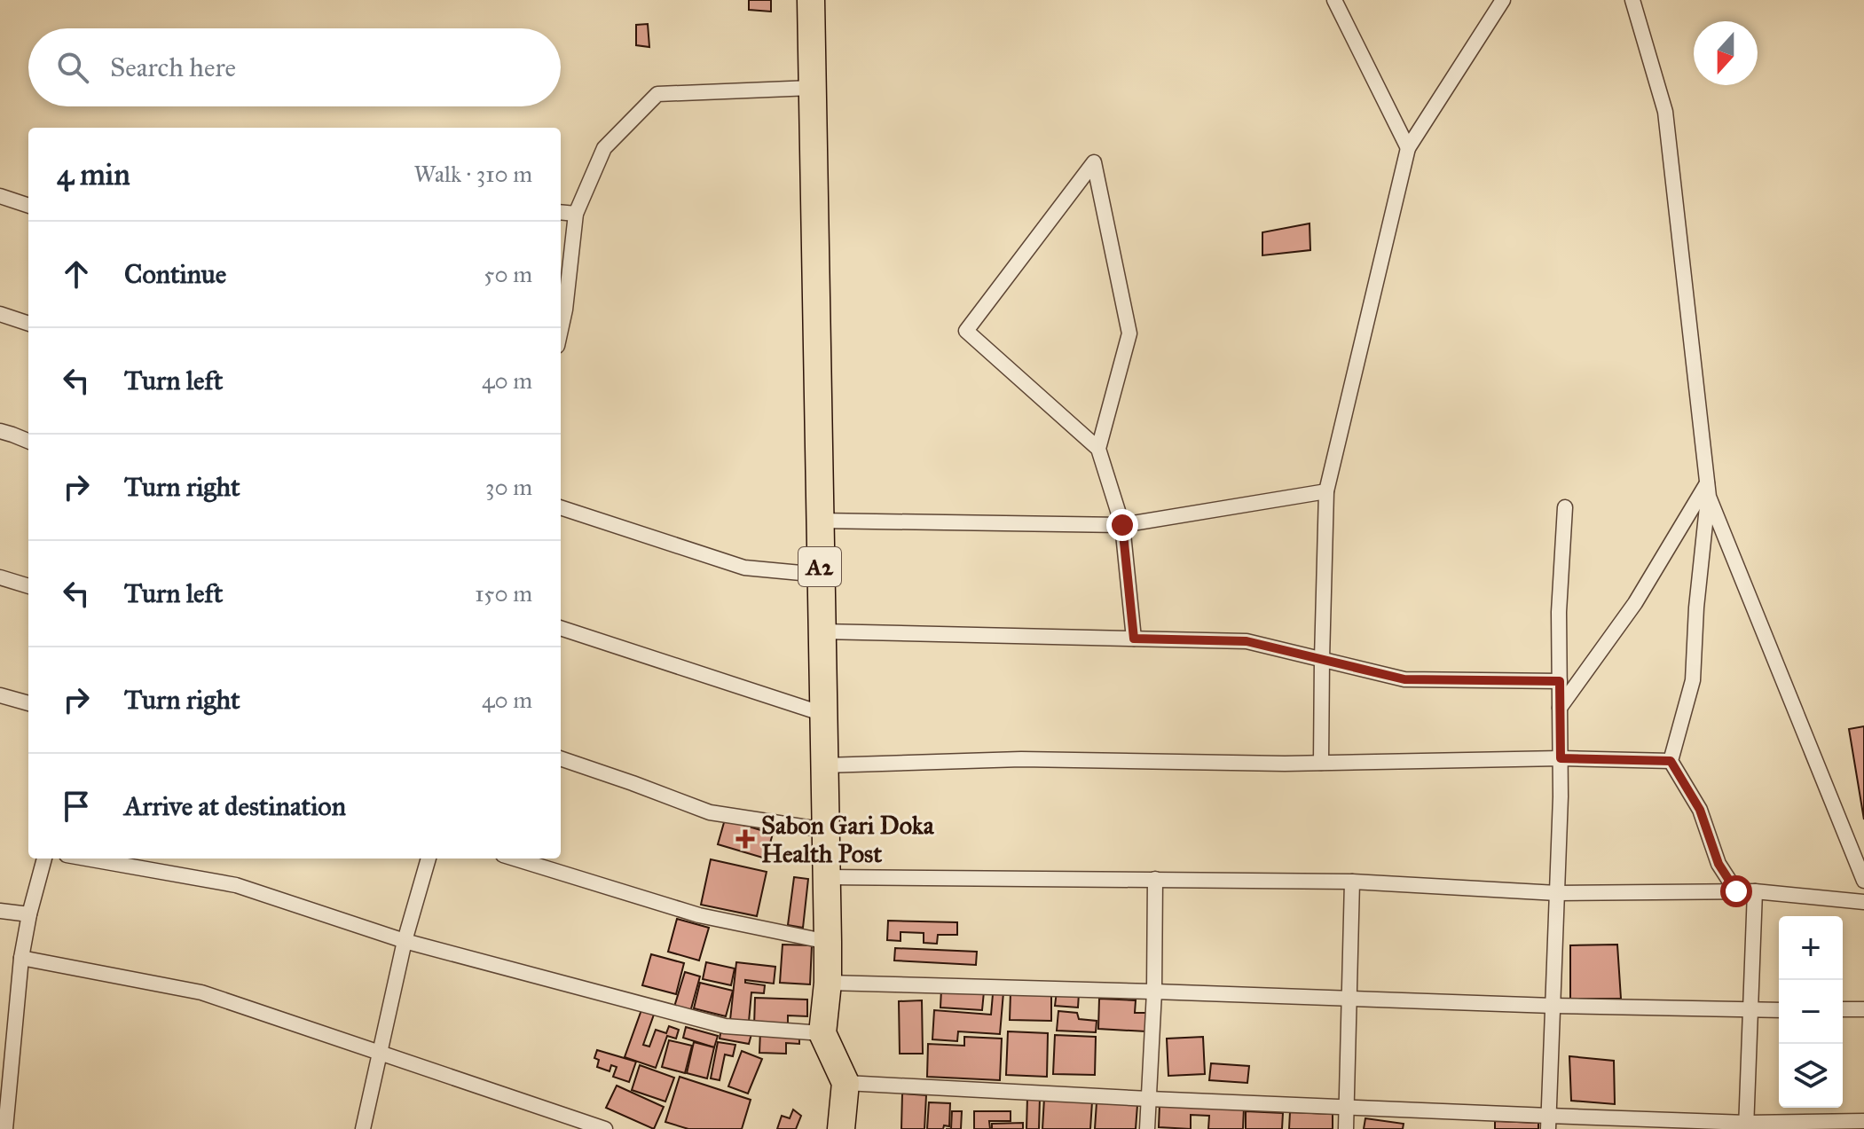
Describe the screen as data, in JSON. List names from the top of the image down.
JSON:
{
  "streets": {
    "highway": ["A2"]
  },
  "places": {
    "health": ["Sabon Gari Doka Health Post"]
  },
  "north": "bottom",
  "page": {
    "search": "Search here",
    "heading": ["4 min", "Walk · 310 m"],
    "list": [
      ["Continue", "50 m"],
      ["Turn left", "40 m"],
      ["Turn right", "30 m"],
      ["Turn left", "150 m"],
      ["Turn right", "40 m"],
      "Arrive at destination"
    ],
    "map_buttons": ["+", "−"]
  }
}
